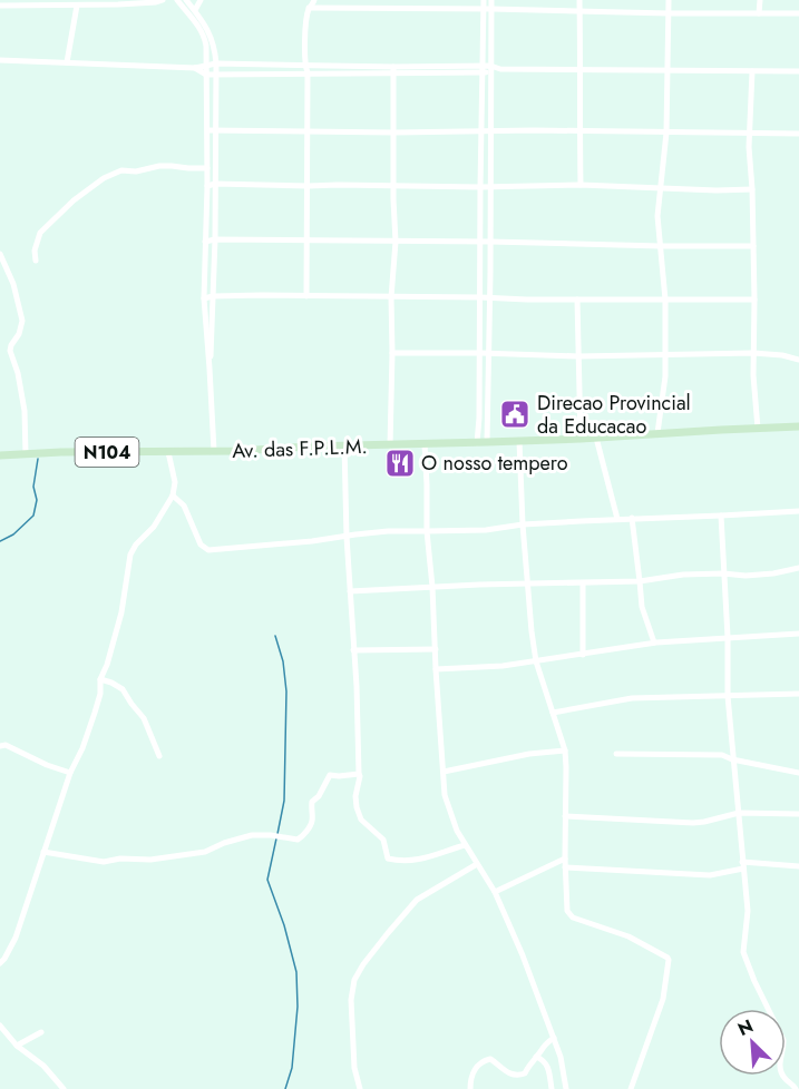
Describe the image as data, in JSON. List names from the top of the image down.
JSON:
{
  "streets": {
    "main road": ["Av. das F.P.L.M.", "N104"]
  },
  "places": {
    "public building": ["Direcao Provincial da Educacao"],
    "restaurant": ["O nosso tempero"]
  },
  "north": "top left"
}
